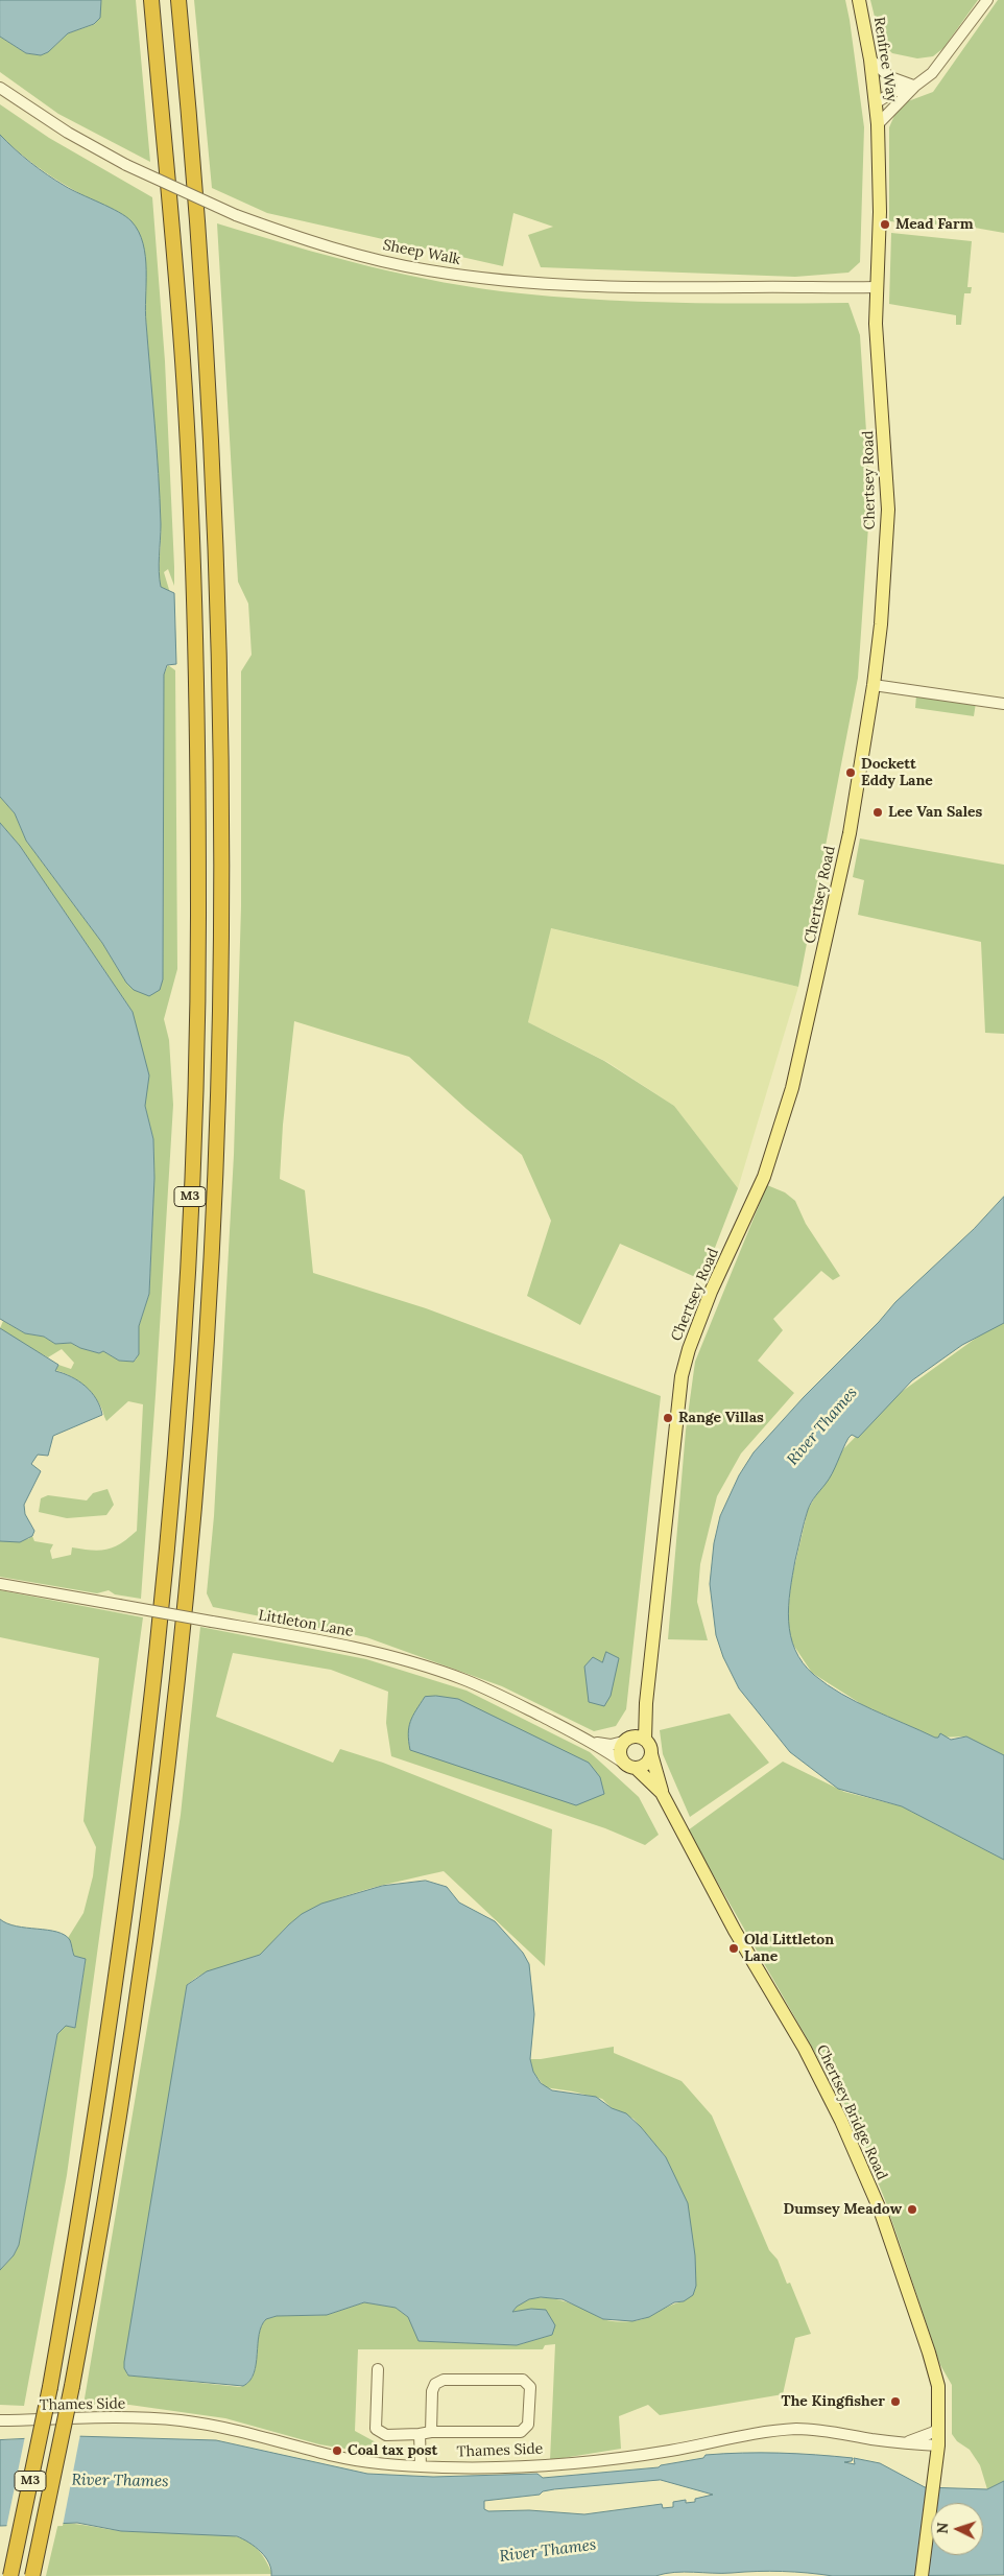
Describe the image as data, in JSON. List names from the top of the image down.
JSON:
{
  "streets": {
    "highway": ["M3"],
    "main road": ["Renfree Way", "Chertsey Road", "Chertsey Bridge Road"],
    "street": ["Sheep Walk", "Littleton Lane", "Thames Side"]
  },
  "crossings": [
    ["Renfree Way", "Chertsey Road"],
    ["Sheep Walk", "Chertsey Road"],
    ["Chertsey Road", "Littleton Lane"],
    ["Chertsey Road", "Chertsey Bridge Road"],
    ["Littleton Lane", "Chertsey Bridge Road"],
    ["Chertsey Bridge Road", "Thames Side"]
  ],
  "water": ["River Thames"],
  "places": [
    "Mead Farm",
    "Dockett Eddy Lane",
    "Lee Van Sales",
    "Range Villas",
    "Old Littleton Lane",
    "Dumsey Meadow",
    "The Kingfisher",
    "Coal tax post"
  ],
  "north": "left"
}
